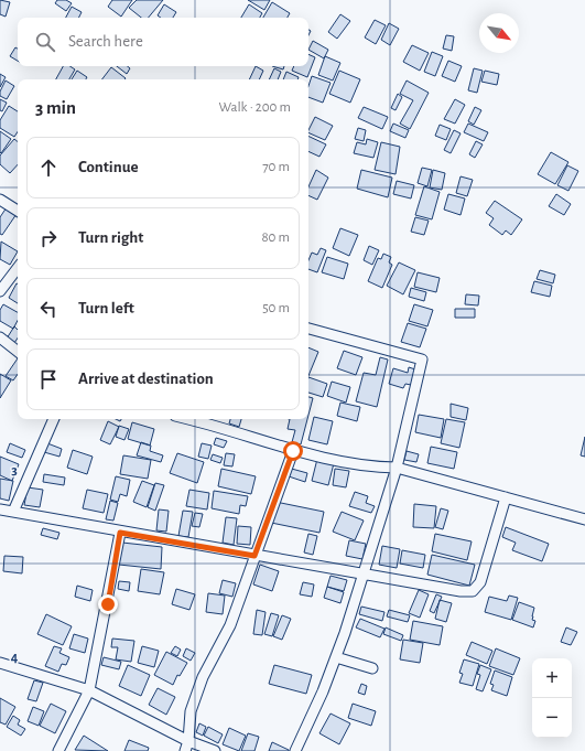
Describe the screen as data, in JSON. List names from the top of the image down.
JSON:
{
  "north": "bottom right",
  "page": {
    "search": "Search here",
    "heading": ["3 min", "Walk · 200 m"],
    "list": [
      ["Continue", "70 m"],
      ["Turn right", "80 m"],
      ["Turn left", "50 m"],
      "Arrive at destination"
    ],
    "map_buttons": ["+", "−"]
  },
  "grid": {
    "rows": ["3", "4"]
  }
}
